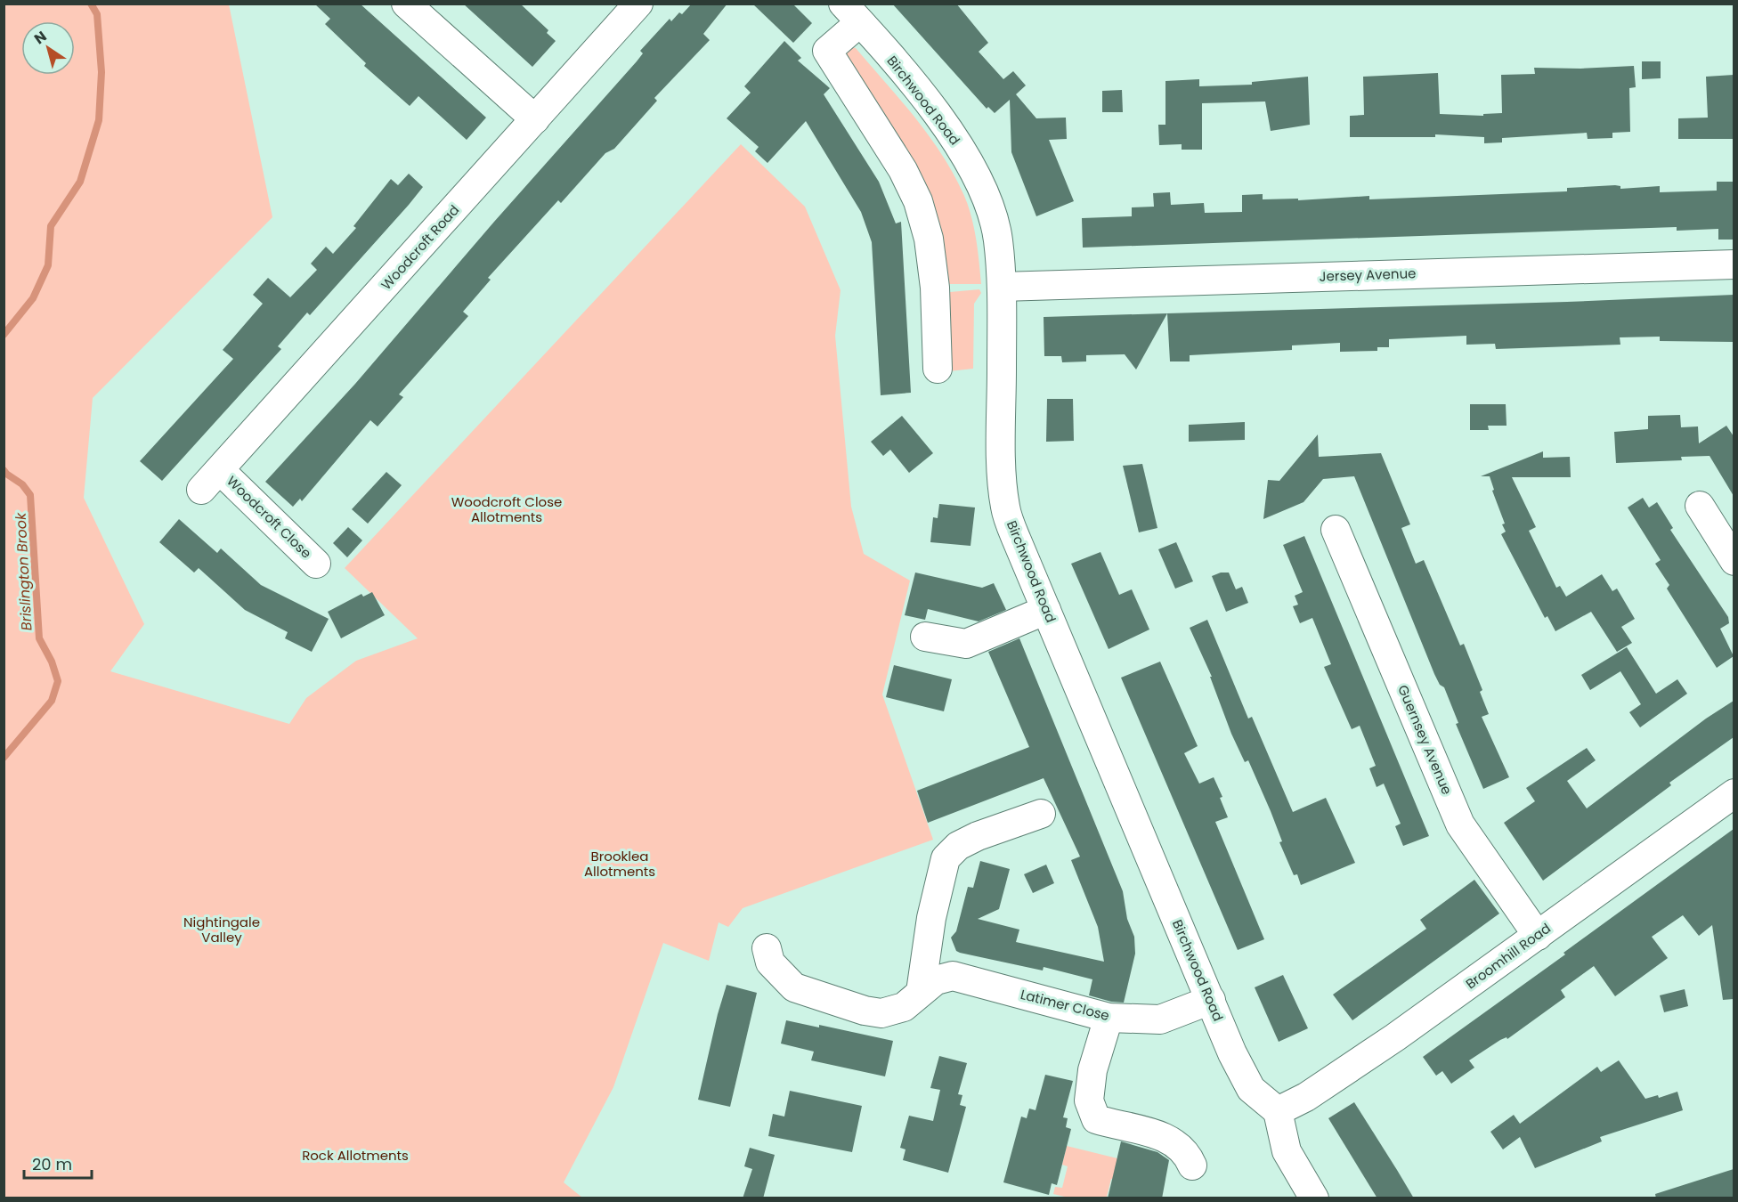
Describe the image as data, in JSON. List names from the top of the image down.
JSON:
{
  "streets": {
    "street": [
      "Birchwood Road",
      "Woodcroft Road",
      "Jersey Avenue",
      "Woodcroft Close",
      "Guernsey Avenue",
      "Broomhill Road",
      "Latimer Close"
    ]
  },
  "crossings": [
    ["Birchwood Road", "Jersey Avenue"],
    ["Birchwood Road", "Broomhill Road"],
    ["Birchwood Road", "Latimer Close"],
    ["Woodcroft Road", "Woodcroft Close"],
    ["Guernsey Avenue", "Broomhill Road"]
  ],
  "water": ["Brislington Brook"],
  "parks": [
    "Woodcroft Close Allotments",
    "Brooklea Allotments",
    "Nightingale Valley",
    "Rock Allotments"
  ],
  "scale_bar": "20 m",
  "north": "top left"
}
